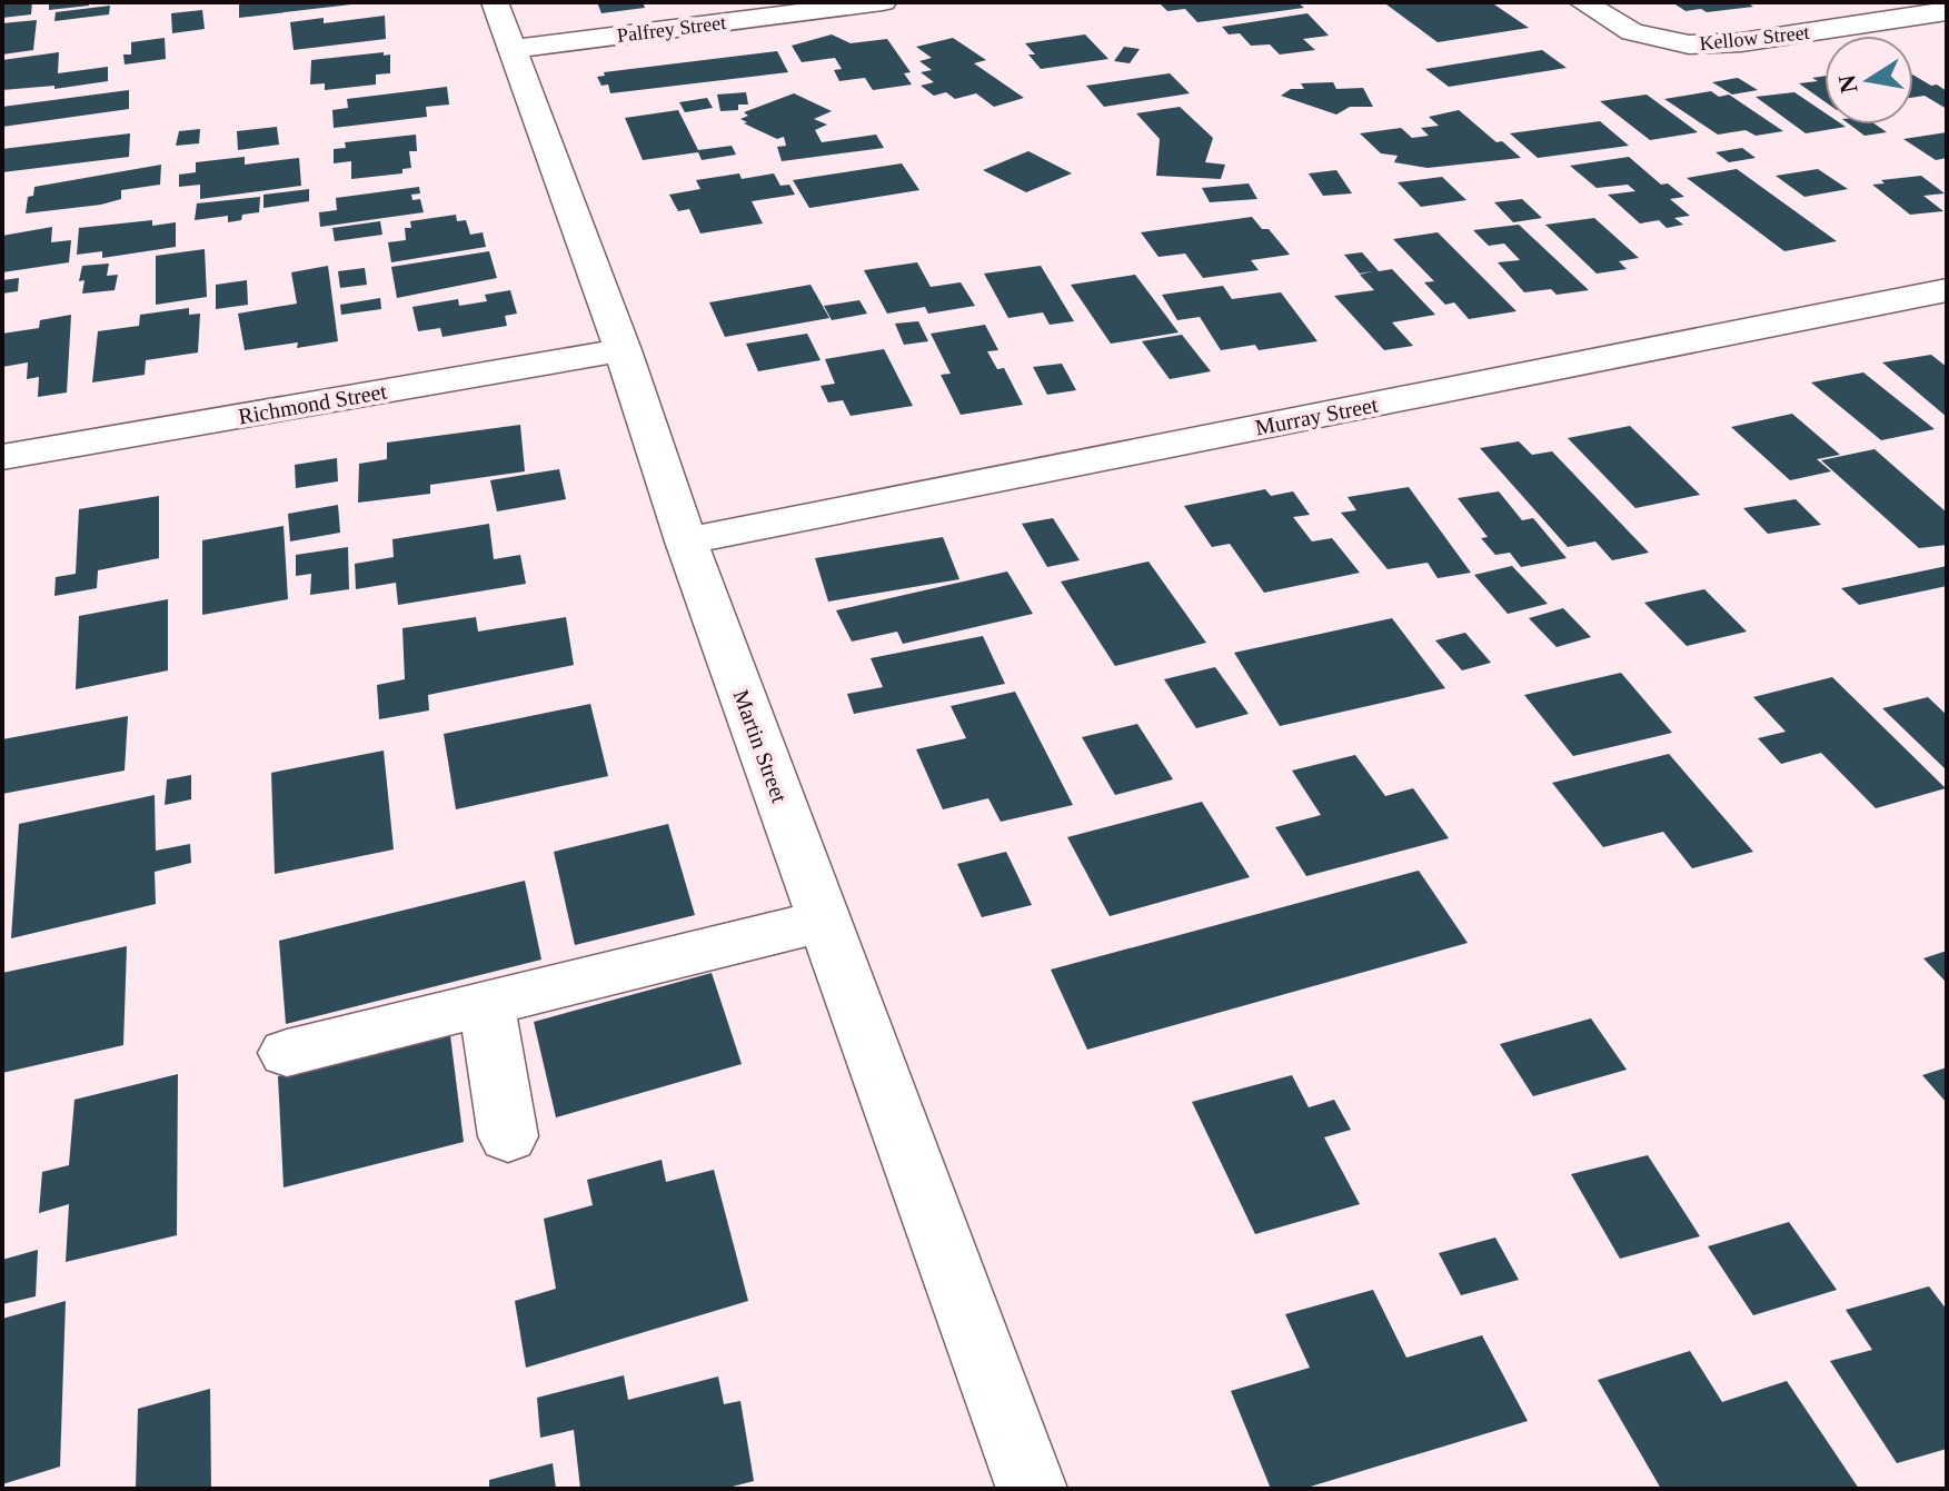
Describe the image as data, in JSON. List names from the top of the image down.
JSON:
{
  "streets": {
    "street": [
      "Palfrey Street",
      "Kellow Street",
      "Richmond Street",
      "Murray Street",
      "Martin Street"
    ]
  },
  "crossings": [
    ["Palfrey Street", "Martin Street"],
    ["Richmond Street", "Martin Street"],
    ["Murray Street", "Martin Street"]
  ],
  "north": "left"
}
